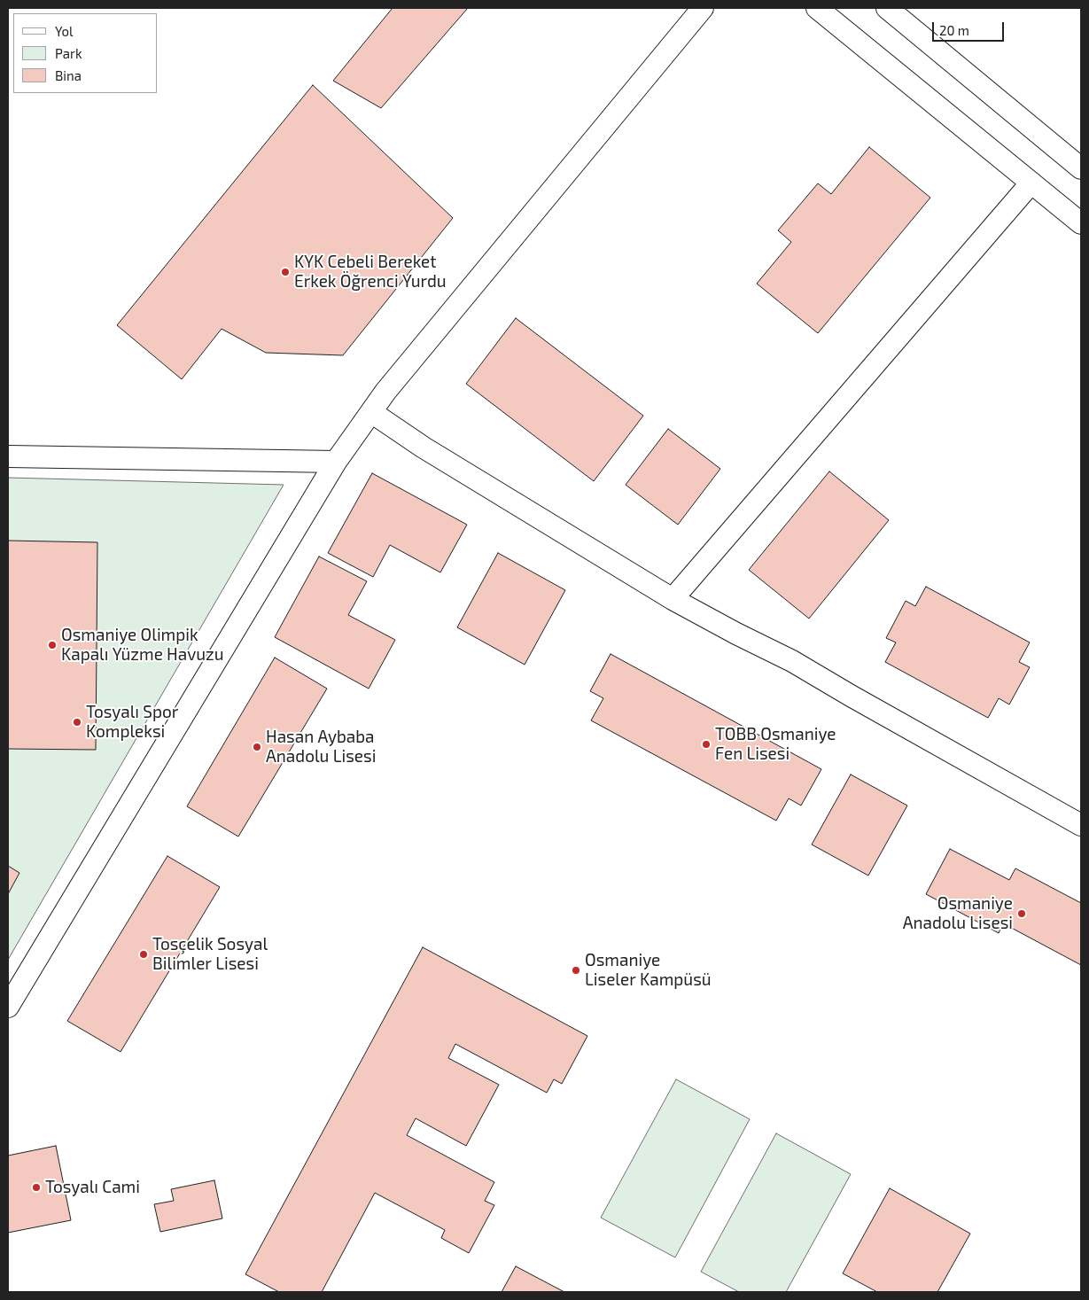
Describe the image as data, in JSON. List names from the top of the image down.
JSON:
{
  "places": [
    "KYK Cebeli Bereket Erkek Öğrenci Yurdu",
    "Osmaniye Olimpik Kapalı Yüzme Havuzu",
    "Tosyalı Spor Kompleksi",
    "TOBB Osmaniye Fen Lisesi",
    "Hasan Aybaba Anadolu Lisesi",
    "Osmaniye Anadolu Lisesi",
    "Tosçelik Sosyal Bilimler Lisesi",
    "Osmaniye Liseler Kampüsü",
    "Tosyalı Cami"
  ],
  "legend": ["Yol", "Park", "Bina"],
  "scale_bar": "20 m"
}
